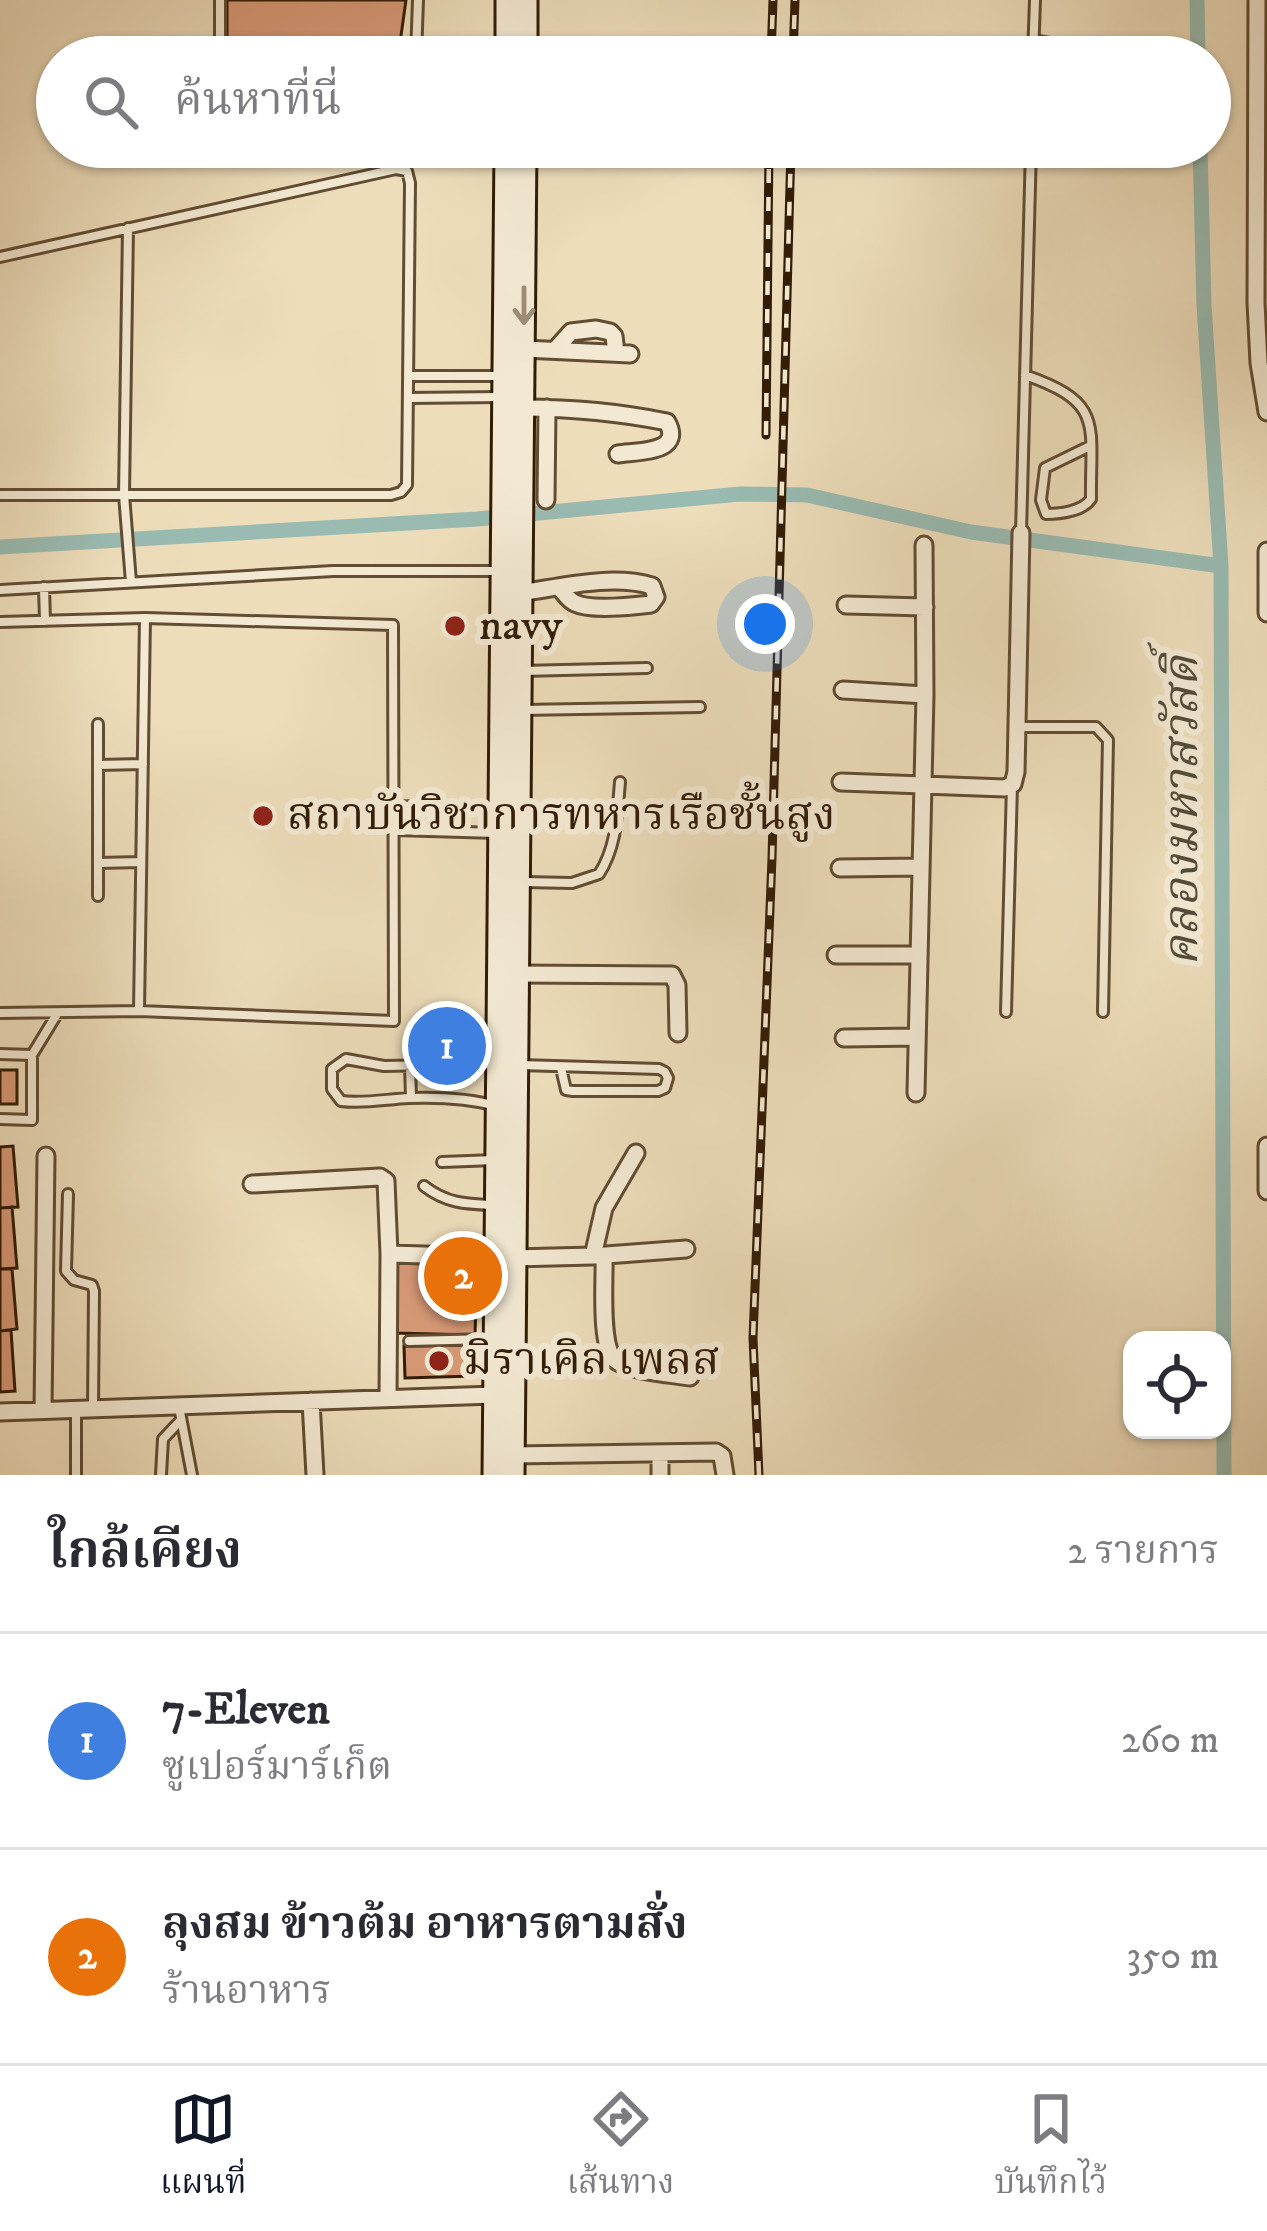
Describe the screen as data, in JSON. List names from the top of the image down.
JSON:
{
  "water": ["คลองมหาสวัสดิ์"],
  "places": ["navy", "สถาบันวิชาการทหารเรือชั้นสูง", "มิราเคิล เพลส"],
  "page": {
    "search": "ค้นหาที่นี่",
    "pins": ["1", "2"],
    "heading": ["ใกล้เคียง", "2 รายการ"],
    "list": [
      {
        "mark": "1",
        "name": "7-Eleven",
        "note": "ซูเปอร์มาร์เก็ต",
        "value": "260 m"
      },
      {
        "mark": "2",
        "name": "ลุงสม ข้าวต้ม อาหารตามสั่ง",
        "note": "ร้านอาหาร",
        "value": "350 m"
      }
    ],
    "nav": ["แผนที่", "เส้นทาง", "บันทึกไว้"]
  }
}
